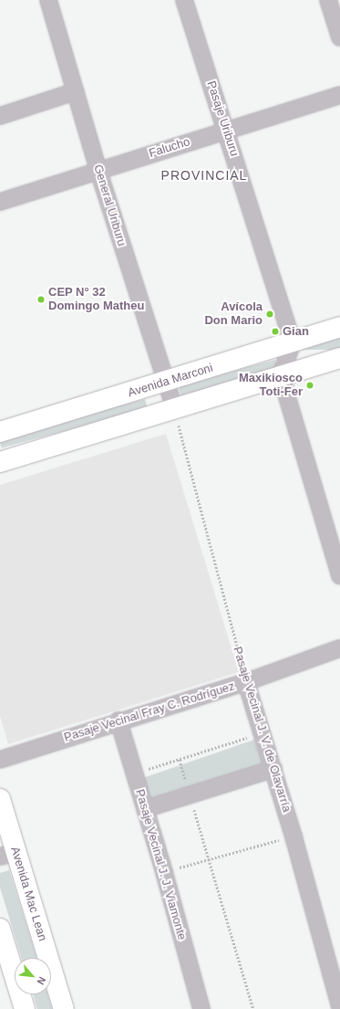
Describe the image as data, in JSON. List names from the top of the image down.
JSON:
{
  "streets": {
    "main road": ["Avenida Marconi", "Avenida Mac Lean"],
    "street": [
      "Pasaje Uriburu",
      "Falucho",
      "General Uriburu",
      "Pasaje Vecinal Fray C. Rodríguez",
      "Pasaje Vecinal J. V. de Olavarría",
      "Pasaje Vecinal J. J. Viamonte"
    ]
  },
  "crossings": [
    ["Pasaje Uriburu", "Falucho"],
    ["Pasaje Uriburu", "Avenida Marconi"],
    ["Falucho", "General Uriburu"],
    ["General Uriburu", "Avenida Marconi"],
    ["General Uriburu", "Pasaje Vecinal J. V. de Olavarría"],
    ["Pasaje Vecinal Fray C. Rodríguez", "Pasaje Vecinal J. V. de Olavarría"],
    ["Pasaje Vecinal Fray C. Rodríguez", "Pasaje Vecinal J. J. Viamonte"]
  ],
  "districts": ["PROVINCIAL"],
  "places": [
    "CEP N° 32 Domingo Matheu",
    "Avícola Don Mario",
    "Gian",
    "Maxikiosco Toti-Fer"
  ],
  "north": "bottom right"
}
